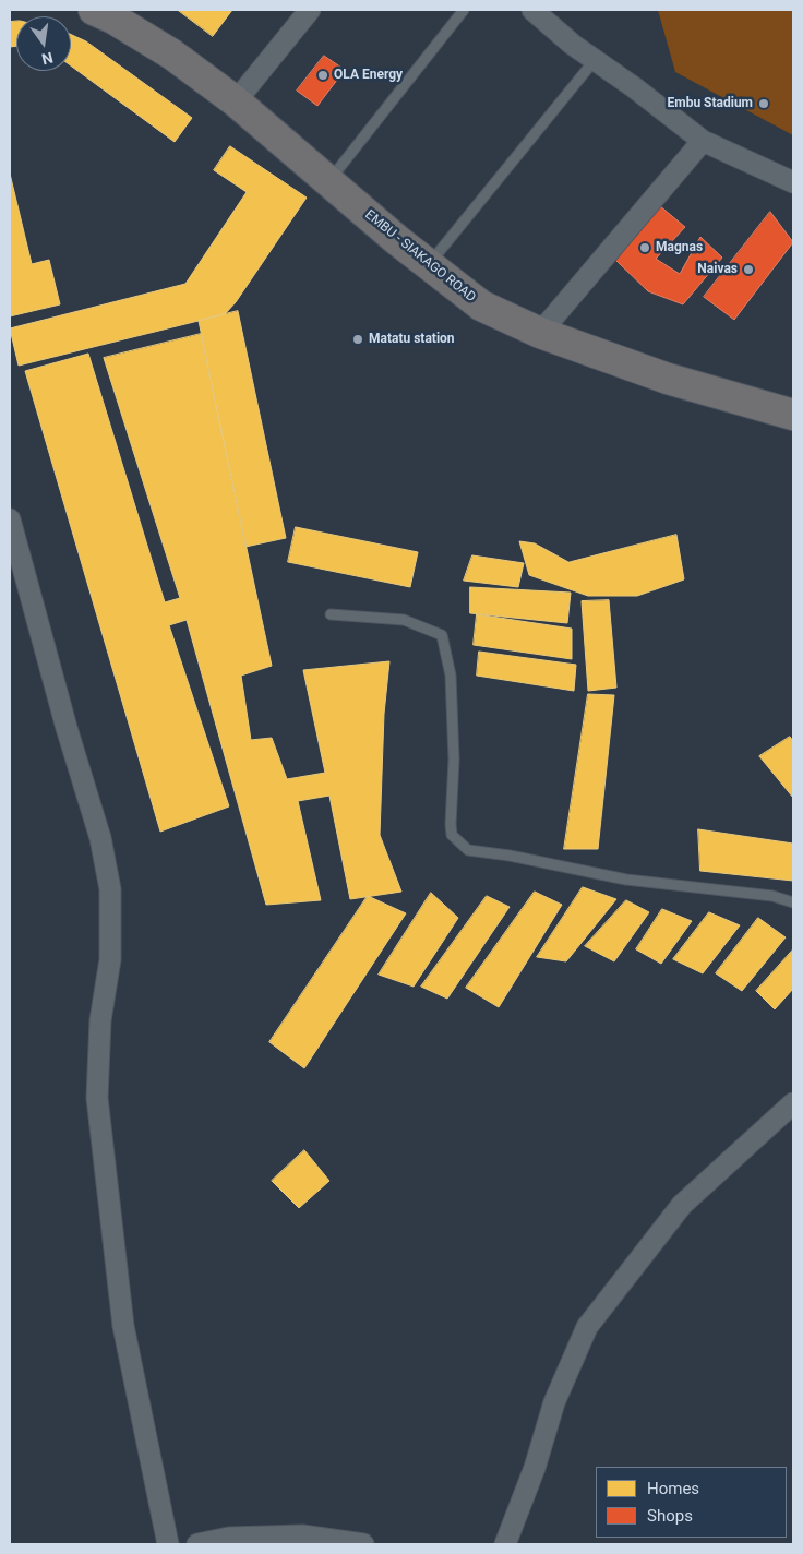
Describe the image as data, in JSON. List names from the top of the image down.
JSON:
{
  "streets": {
    "highway": ["EMBU - SIAKAGO ROAD"]
  },
  "places": [
    "OLA Energy",
    "Embu Stadium",
    "Magnas",
    "Naivas",
    "Matatu station"
  ],
  "legend": ["Homes", "Shops"],
  "north": "bottom"
}
